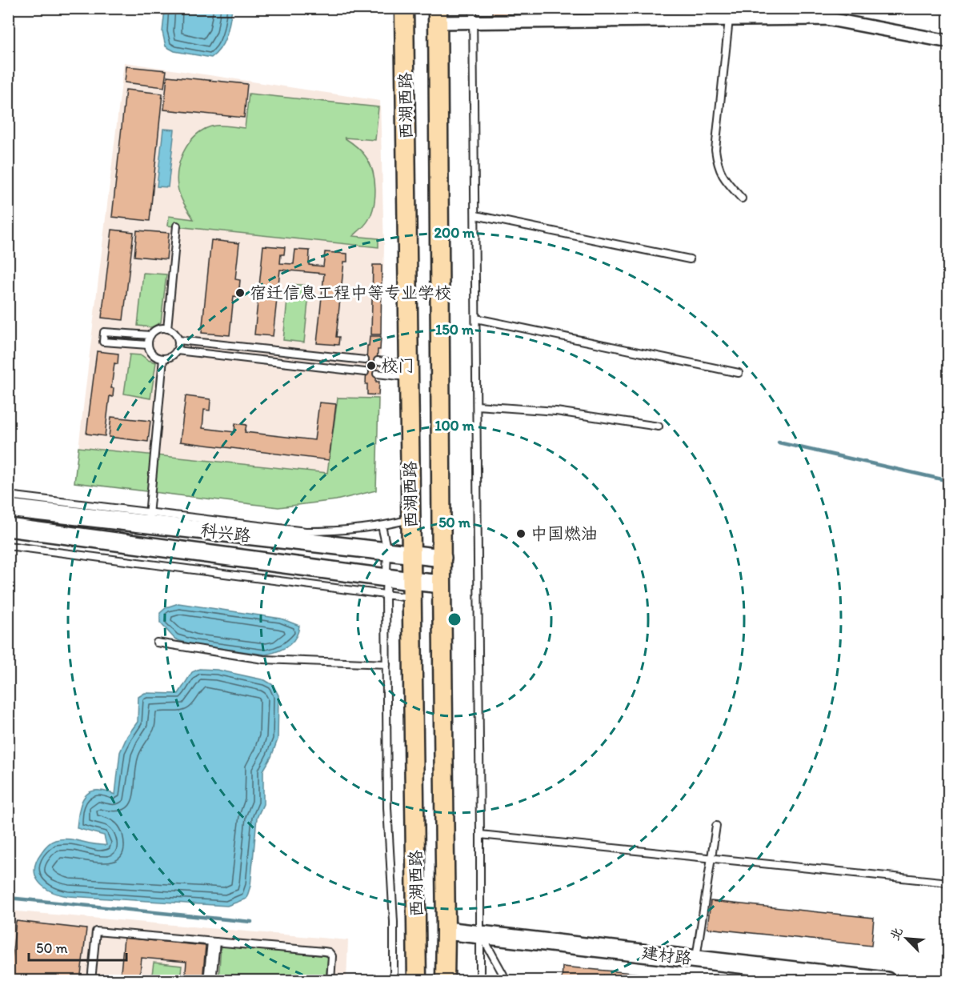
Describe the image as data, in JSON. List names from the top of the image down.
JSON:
{
  "streets": {
    "main road": ["西湖西路", "科兴路", "建材路"]
  },
  "crossings": [
    ["西湖西路", "科兴路"],
    ["西湖西路", "建材路"]
  ],
  "places": ["宿迁信息工程中等专业学校", "校门", "中国燃油"],
  "scale_bar": "50 m",
  "north": "top left",
  "rings": [
    "200 m",
    "150 m",
    "100 m",
    "50 m"
  ]
}
